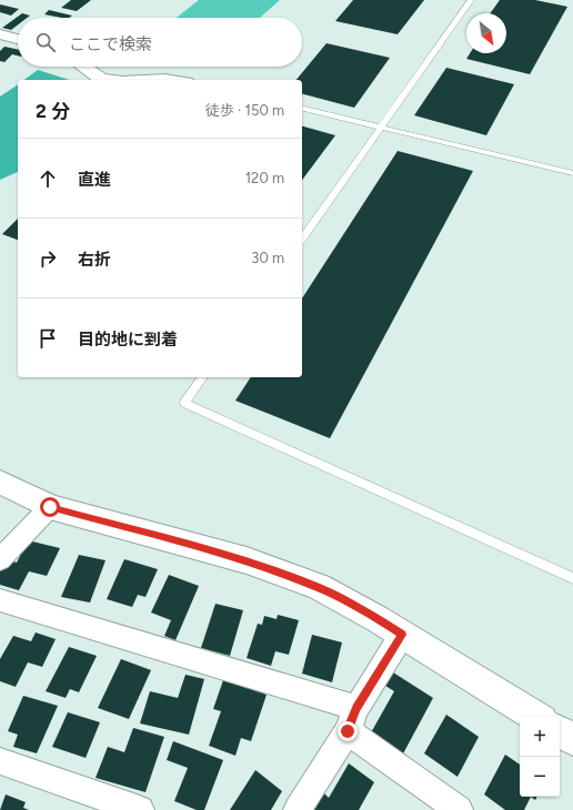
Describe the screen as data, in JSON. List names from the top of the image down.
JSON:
{
  "north": "bottom right",
  "page": {
    "search": "ここで検索",
    "heading": ["2 分", "徒歩 · 150 m"],
    "list": [
      ["直進", "120 m"],
      ["右折", "30 m"],
      "目的地に到着"
    ],
    "map_buttons": ["+", "−"]
  }
}
